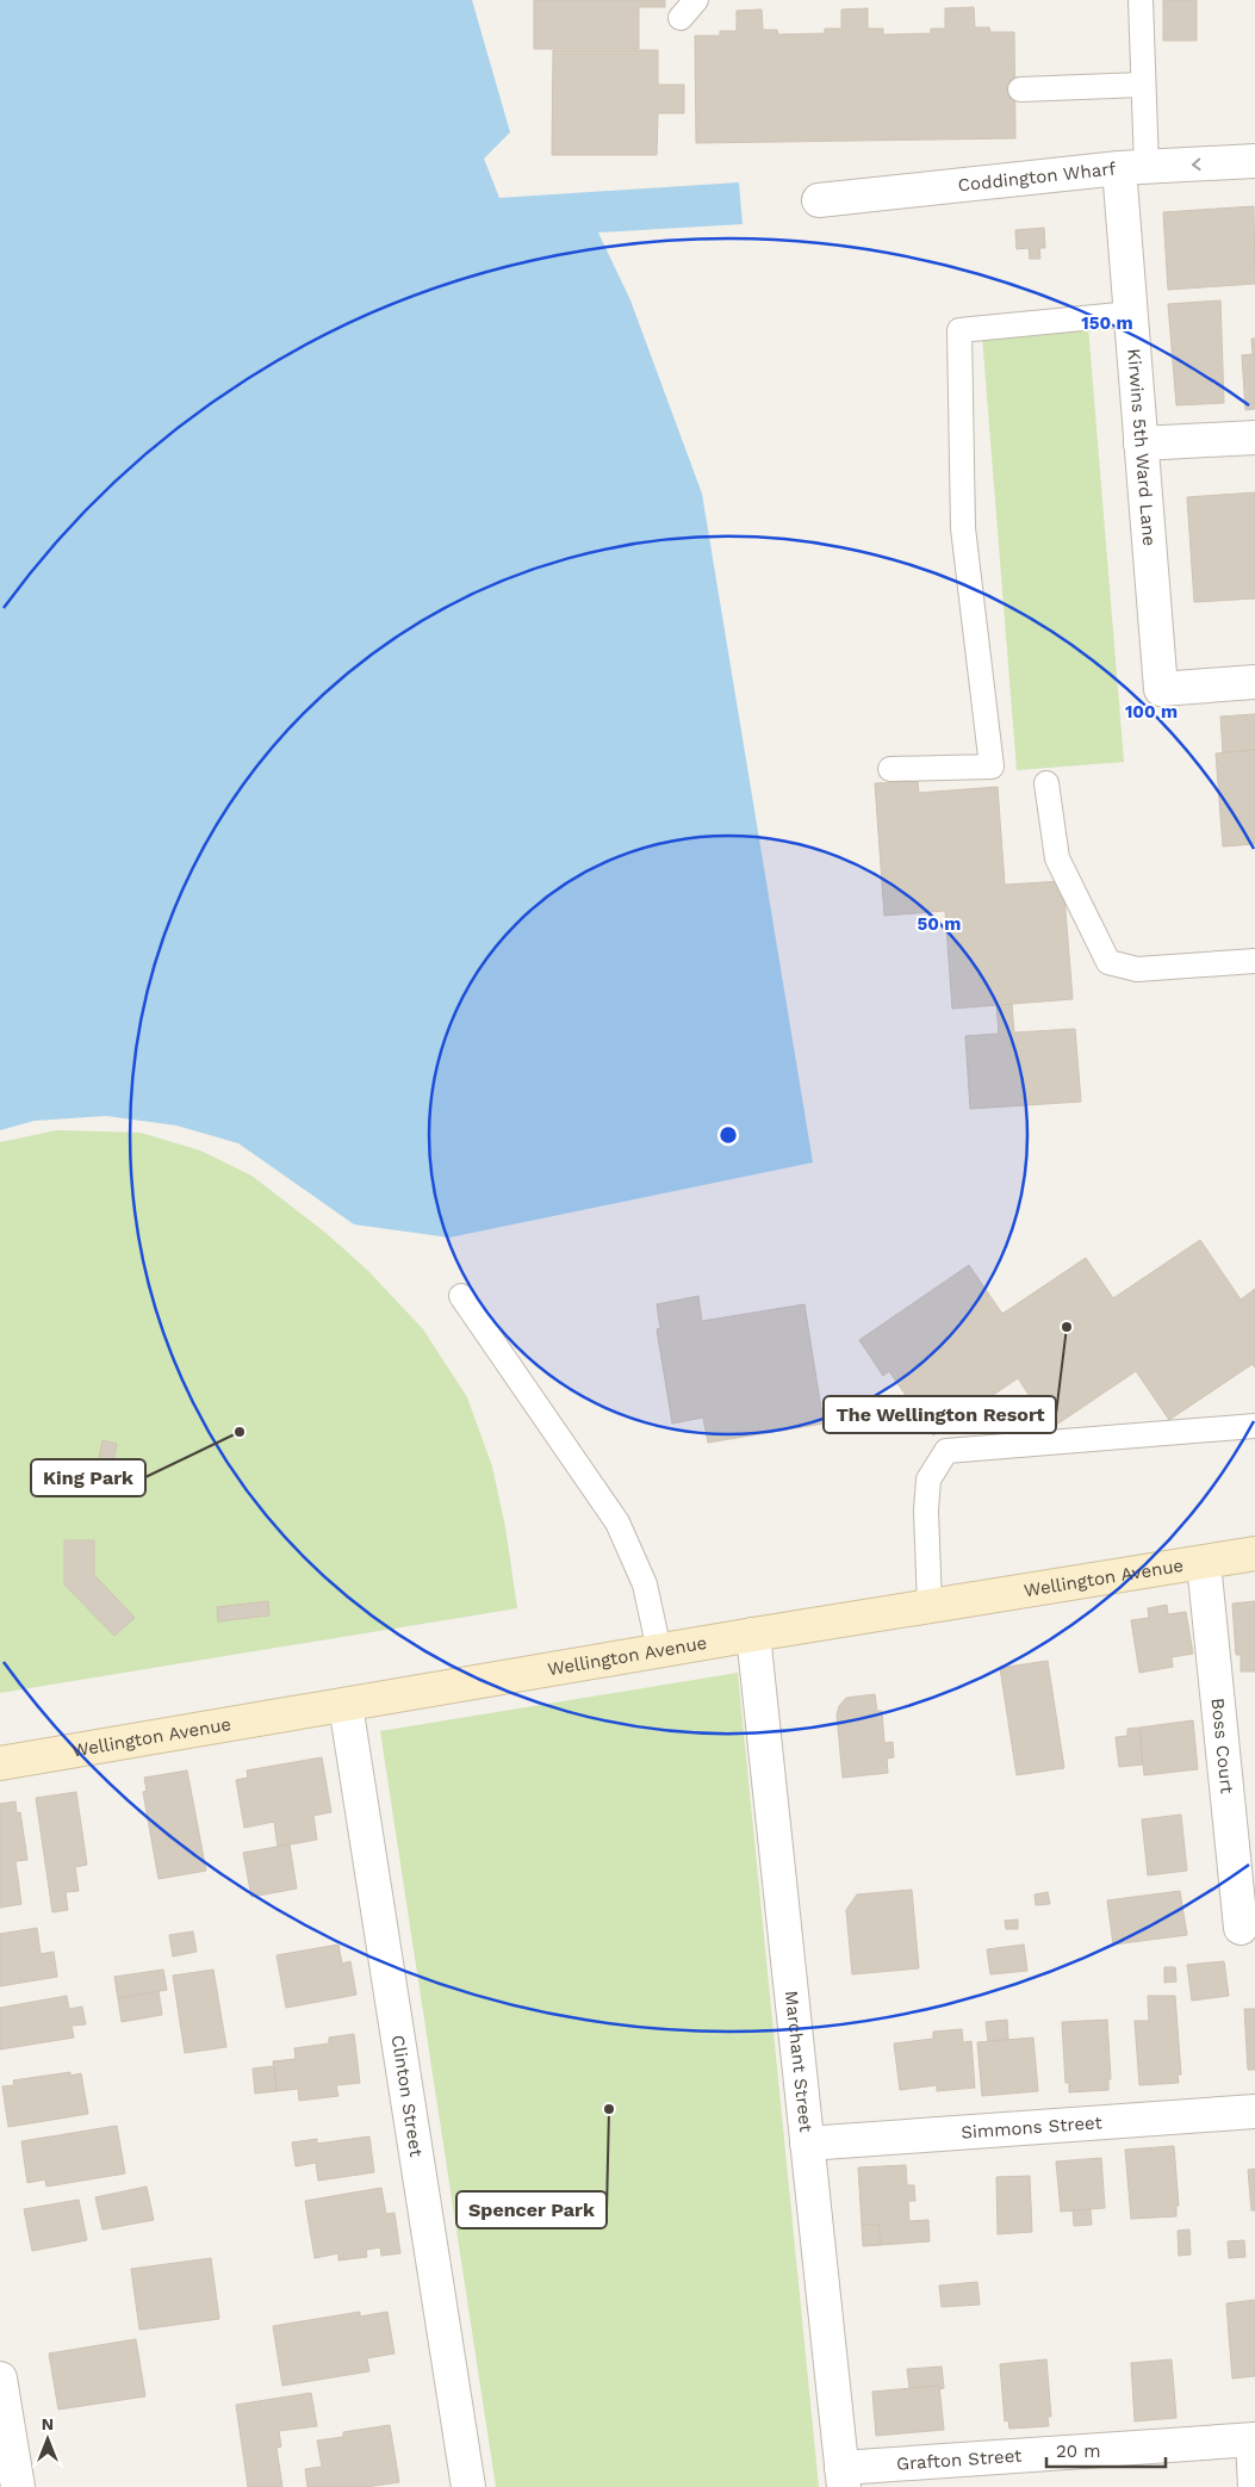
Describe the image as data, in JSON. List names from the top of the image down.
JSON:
{
  "streets": {
    "main road": ["Wellington Avenue"],
    "street": [
      "Coddington Wharf",
      "Kirwins 5th Ward Lane",
      "Boss Court",
      "Marchant Street",
      "Clinton Street",
      "Simmons Street",
      "Grafton Street"
    ]
  },
  "crossings": [
    ["Coddington Wharf", "Kirwins 5th Ward Lane"],
    ["Wellington Avenue", "Boss Court"],
    ["Wellington Avenue", "Marchant Street"],
    ["Wellington Avenue", "Clinton Street"],
    ["Marchant Street", "Simmons Street"],
    ["Marchant Street", "Grafton Street"]
  ],
  "places": ["The Wellington Resort", "King Park", "Spencer Park"],
  "scale_bar": "20 m",
  "north": "top",
  "rings": ["150 m", "100 m", "50 m"]
}
